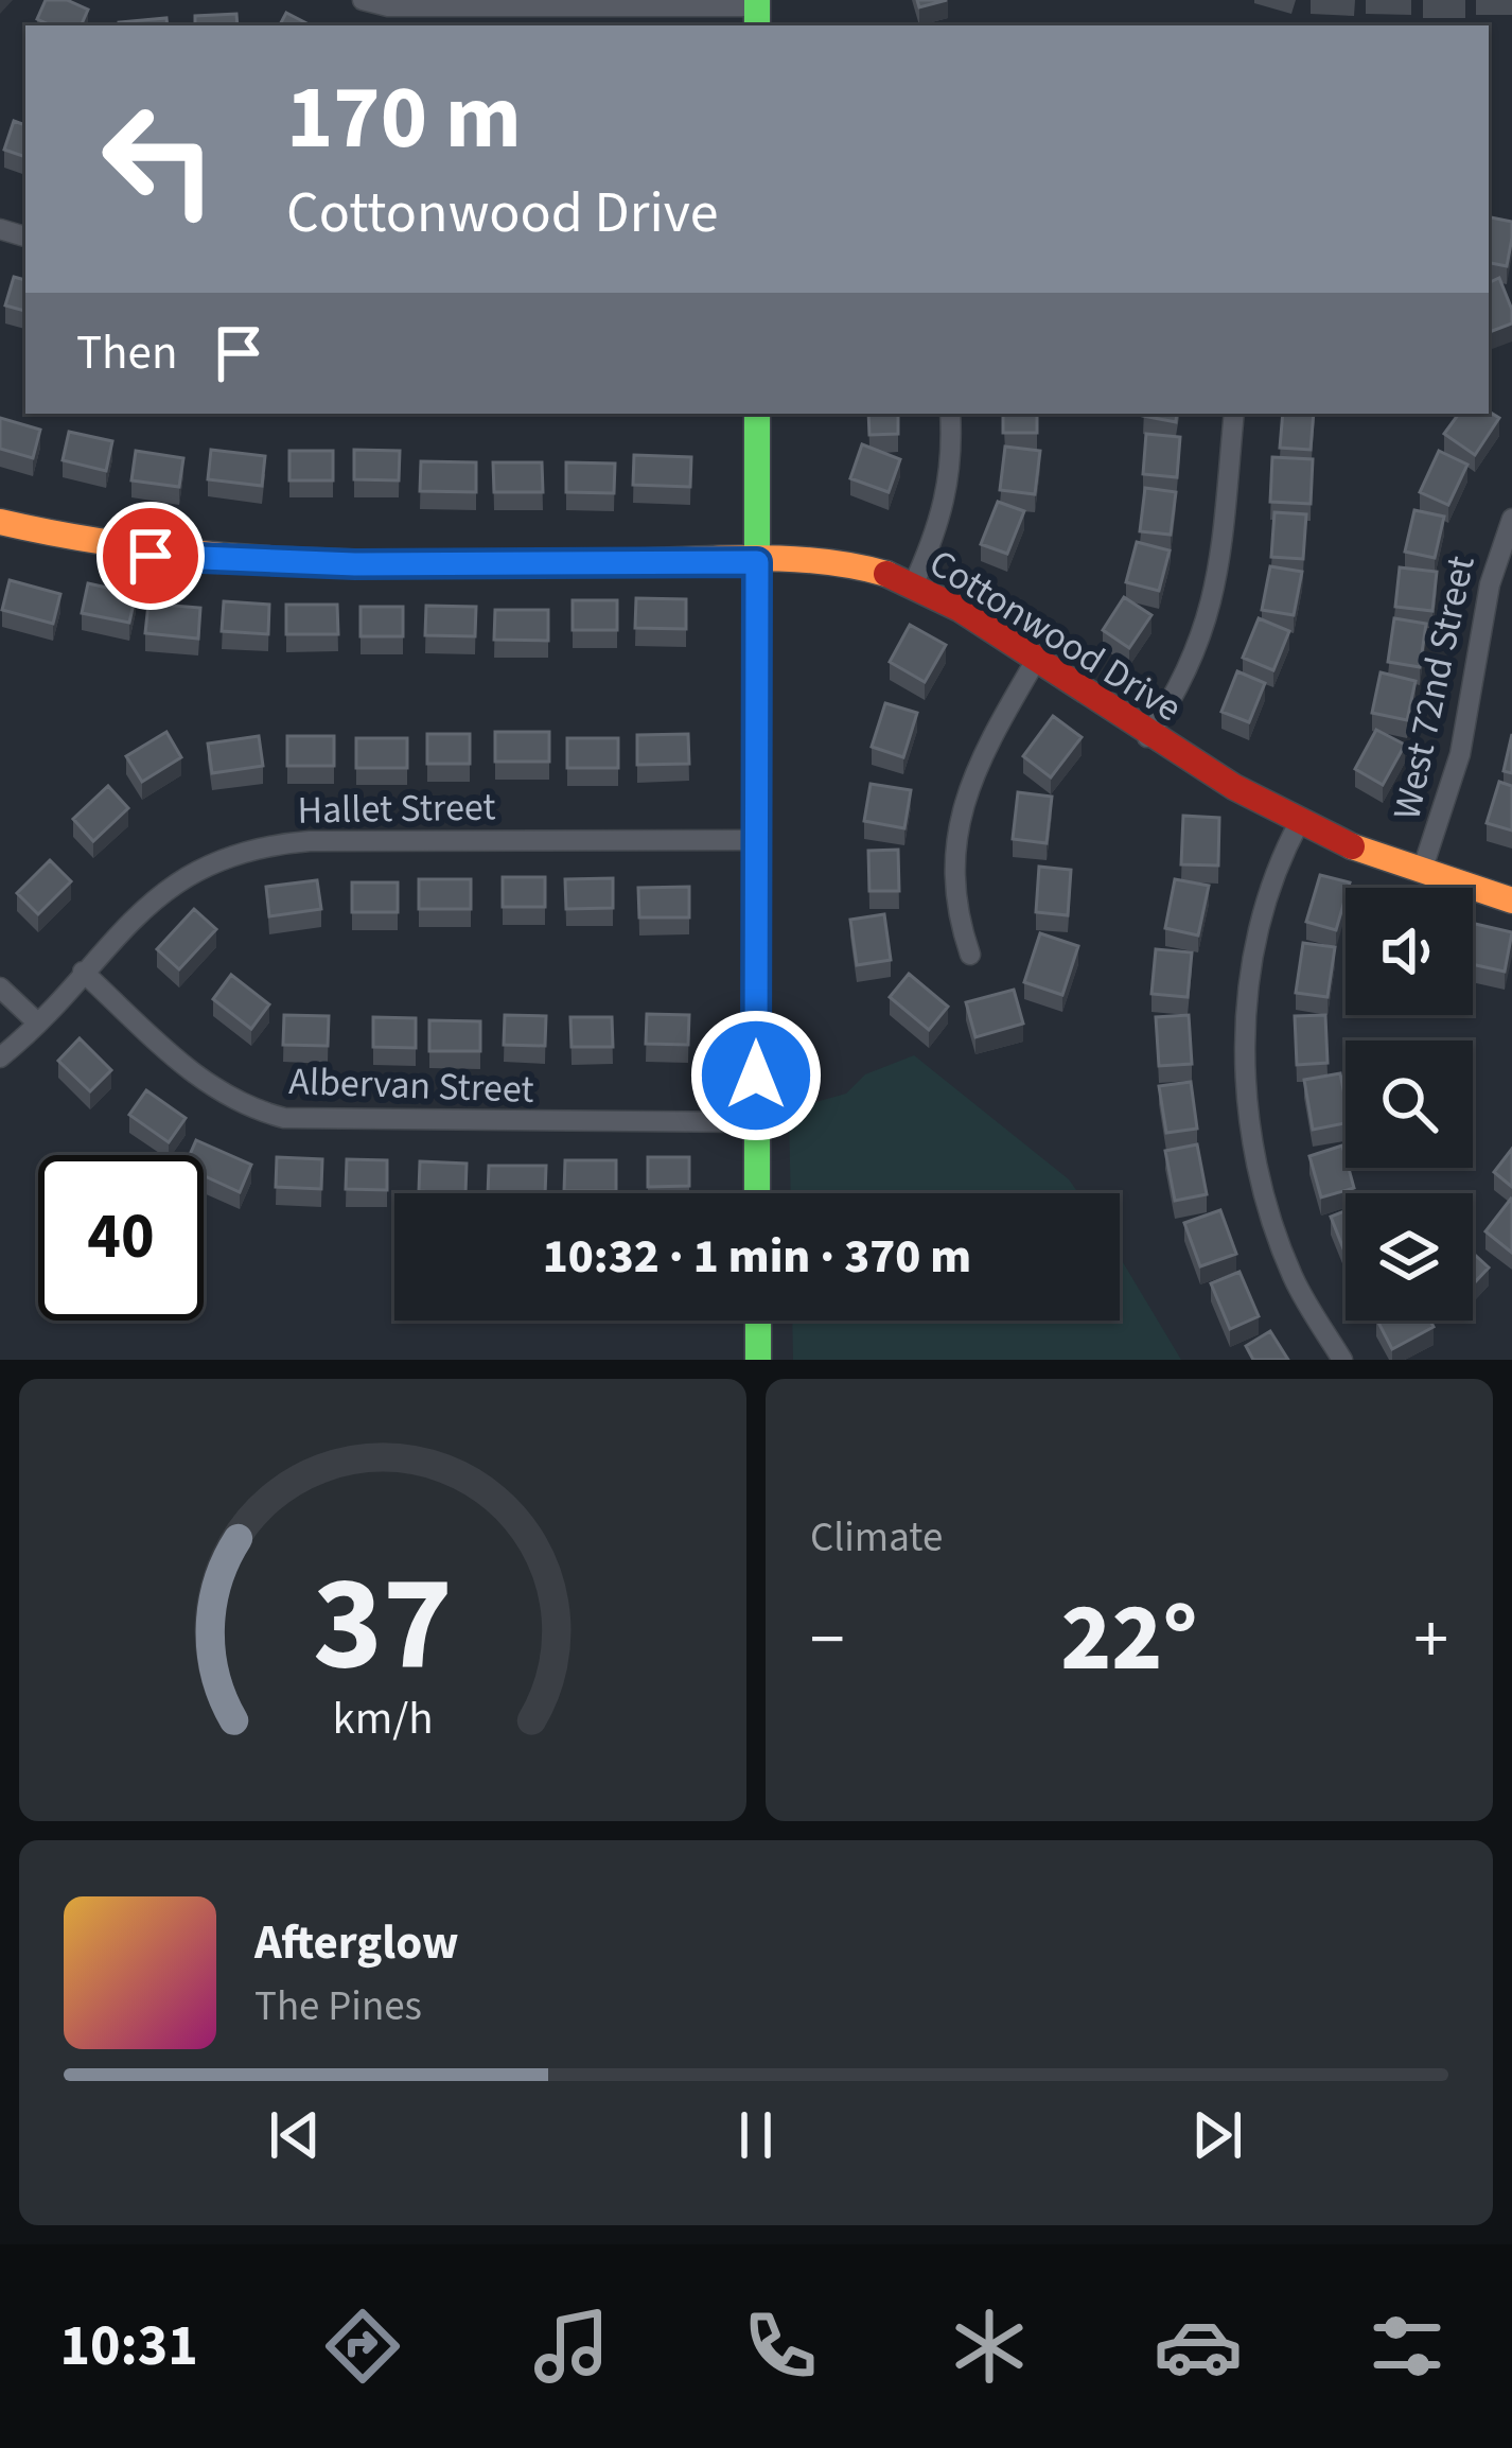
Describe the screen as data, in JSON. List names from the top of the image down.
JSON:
{
  "streets": {
    "street": [
      "Cottonwood Drive",
      "West 72nd Street",
      "Hallet Street",
      "Albervan Street"
    ]
  },
  "crossings": [
    ["Cottonwood Drive", "West 72nd Street"],
    ["Hallet Street", "Albervan Street"]
  ],
  "page": {
    "turn": ["170 m", "Cottonwood Drive"],
    "then": "Then",
    "limit": "40",
    "trip": "10:32 · 1 min · 370 m",
    "tile": "Climate",
    "heat": ["−", "22°", "+"],
    "song": ["Afterglow", "The Pines"],
    "tabs": "10:31",
    "gauge": ["37", "km/h"]
  }
}
